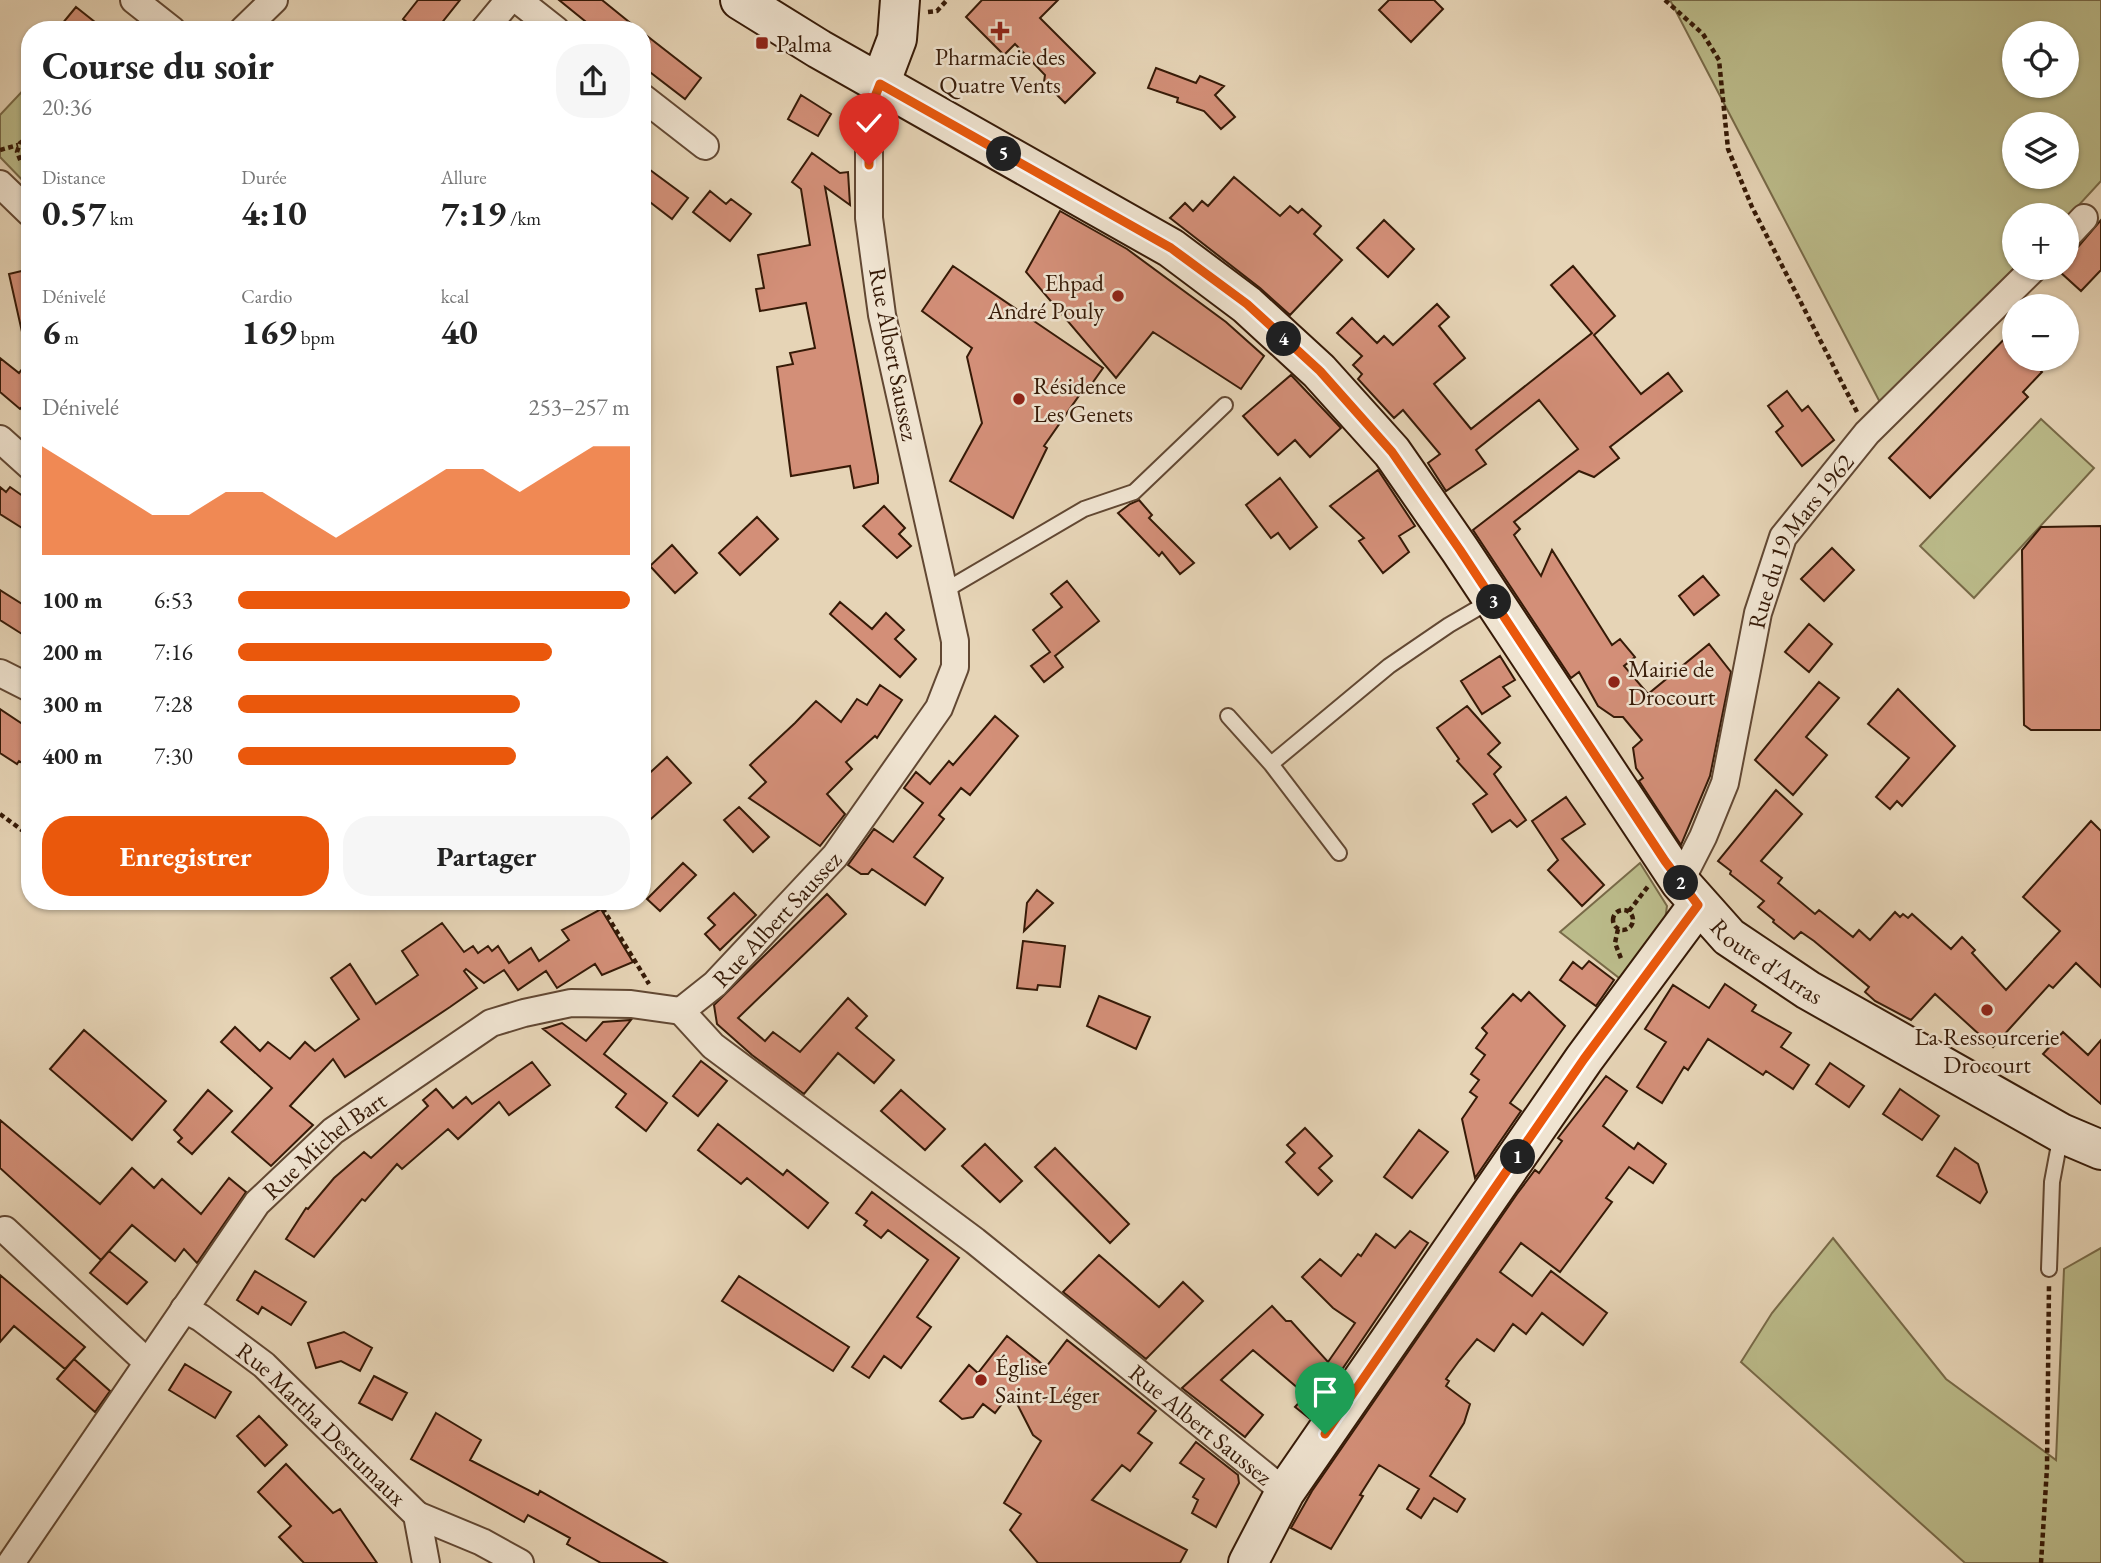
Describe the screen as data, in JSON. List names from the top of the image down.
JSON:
{
  "streets": {
    "main road": ["Route d'Arras"],
    "street": [
      "Rue Albert Saussez",
      "Rue du 19 Mars 1962",
      "Rue Michel Bart",
      "Rue Martha Desrumaux"
    ]
  },
  "crossings": [
    ["Rue Albert Saussez", "Route d'Arras"],
    ["Rue Albert Saussez", "Rue Michel Bart"],
    ["Rue du 19 Mars 1962", "Route d'Arras"],
    ["Rue Michel Bart", "Rue Martha Desrumaux"]
  ],
  "places": {
    "health": ["Pharmacie des Quatre Vents"],
    "transit": ["Palma"],
    "other": [
      "Ehpad André Pouly",
      "Résidence Les Genets",
      "Mairie de Drocourt",
      "La Ressourcerie Drocourt",
      "Église Saint-Léger"
    ]
  },
  "page": {
    "map_buttons": ["+", "−"],
    "heading": ["Course du soir", "20:36"],
    "pins": [
      "5",
      "4",
      "3",
      "2",
      "1"
    ],
    "stats": [
      ["Distance", "0.57 km"],
      ["Durée", "4:10"],
      ["Allure", "7:19 /km"],
      ["Dénivelé", "6 m"],
      ["Cardio", "169 bpm"],
      ["kcal", "40"]
    ],
    "chart": ["Dénivelé", "253–257 m"],
    "list": [
      {
        "name": "100 m",
        "note": "6:53"
      },
      {
        "name": "200 m",
        "note": "7:16"
      },
      {
        "name": "300 m",
        "note": "7:28"
      },
      {
        "name": "400 m",
        "note": "7:30"
      }
    ],
    "buttons": ["Enregistrer", "Partager"]
  }
}
